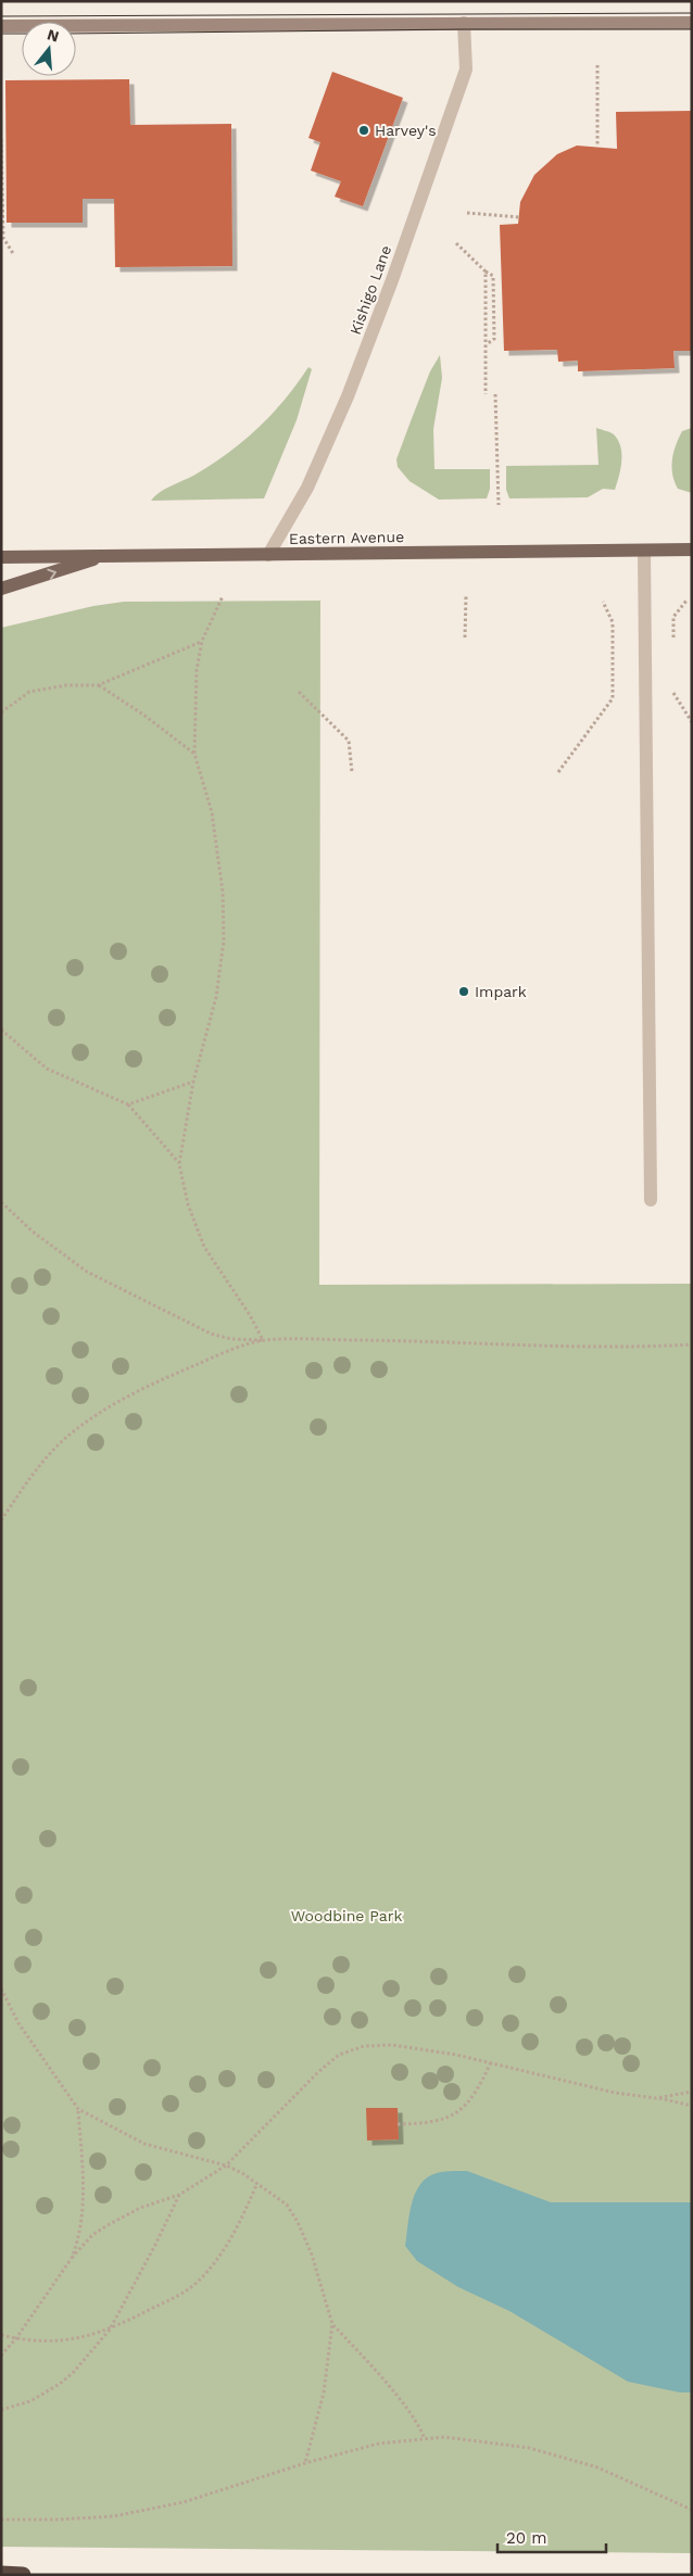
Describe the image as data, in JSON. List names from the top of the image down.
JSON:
{
  "streets": {
    "main road": ["Eastern Avenue"],
    "street": ["Kishigo Lane"]
  },
  "crossings": [
    ["Kishigo Lane", "Eastern Avenue"]
  ],
  "parks": ["Woodbine Park"],
  "places": ["Harvey's", "Impark"],
  "scale_bar": "20 m",
  "north": "top"
}
